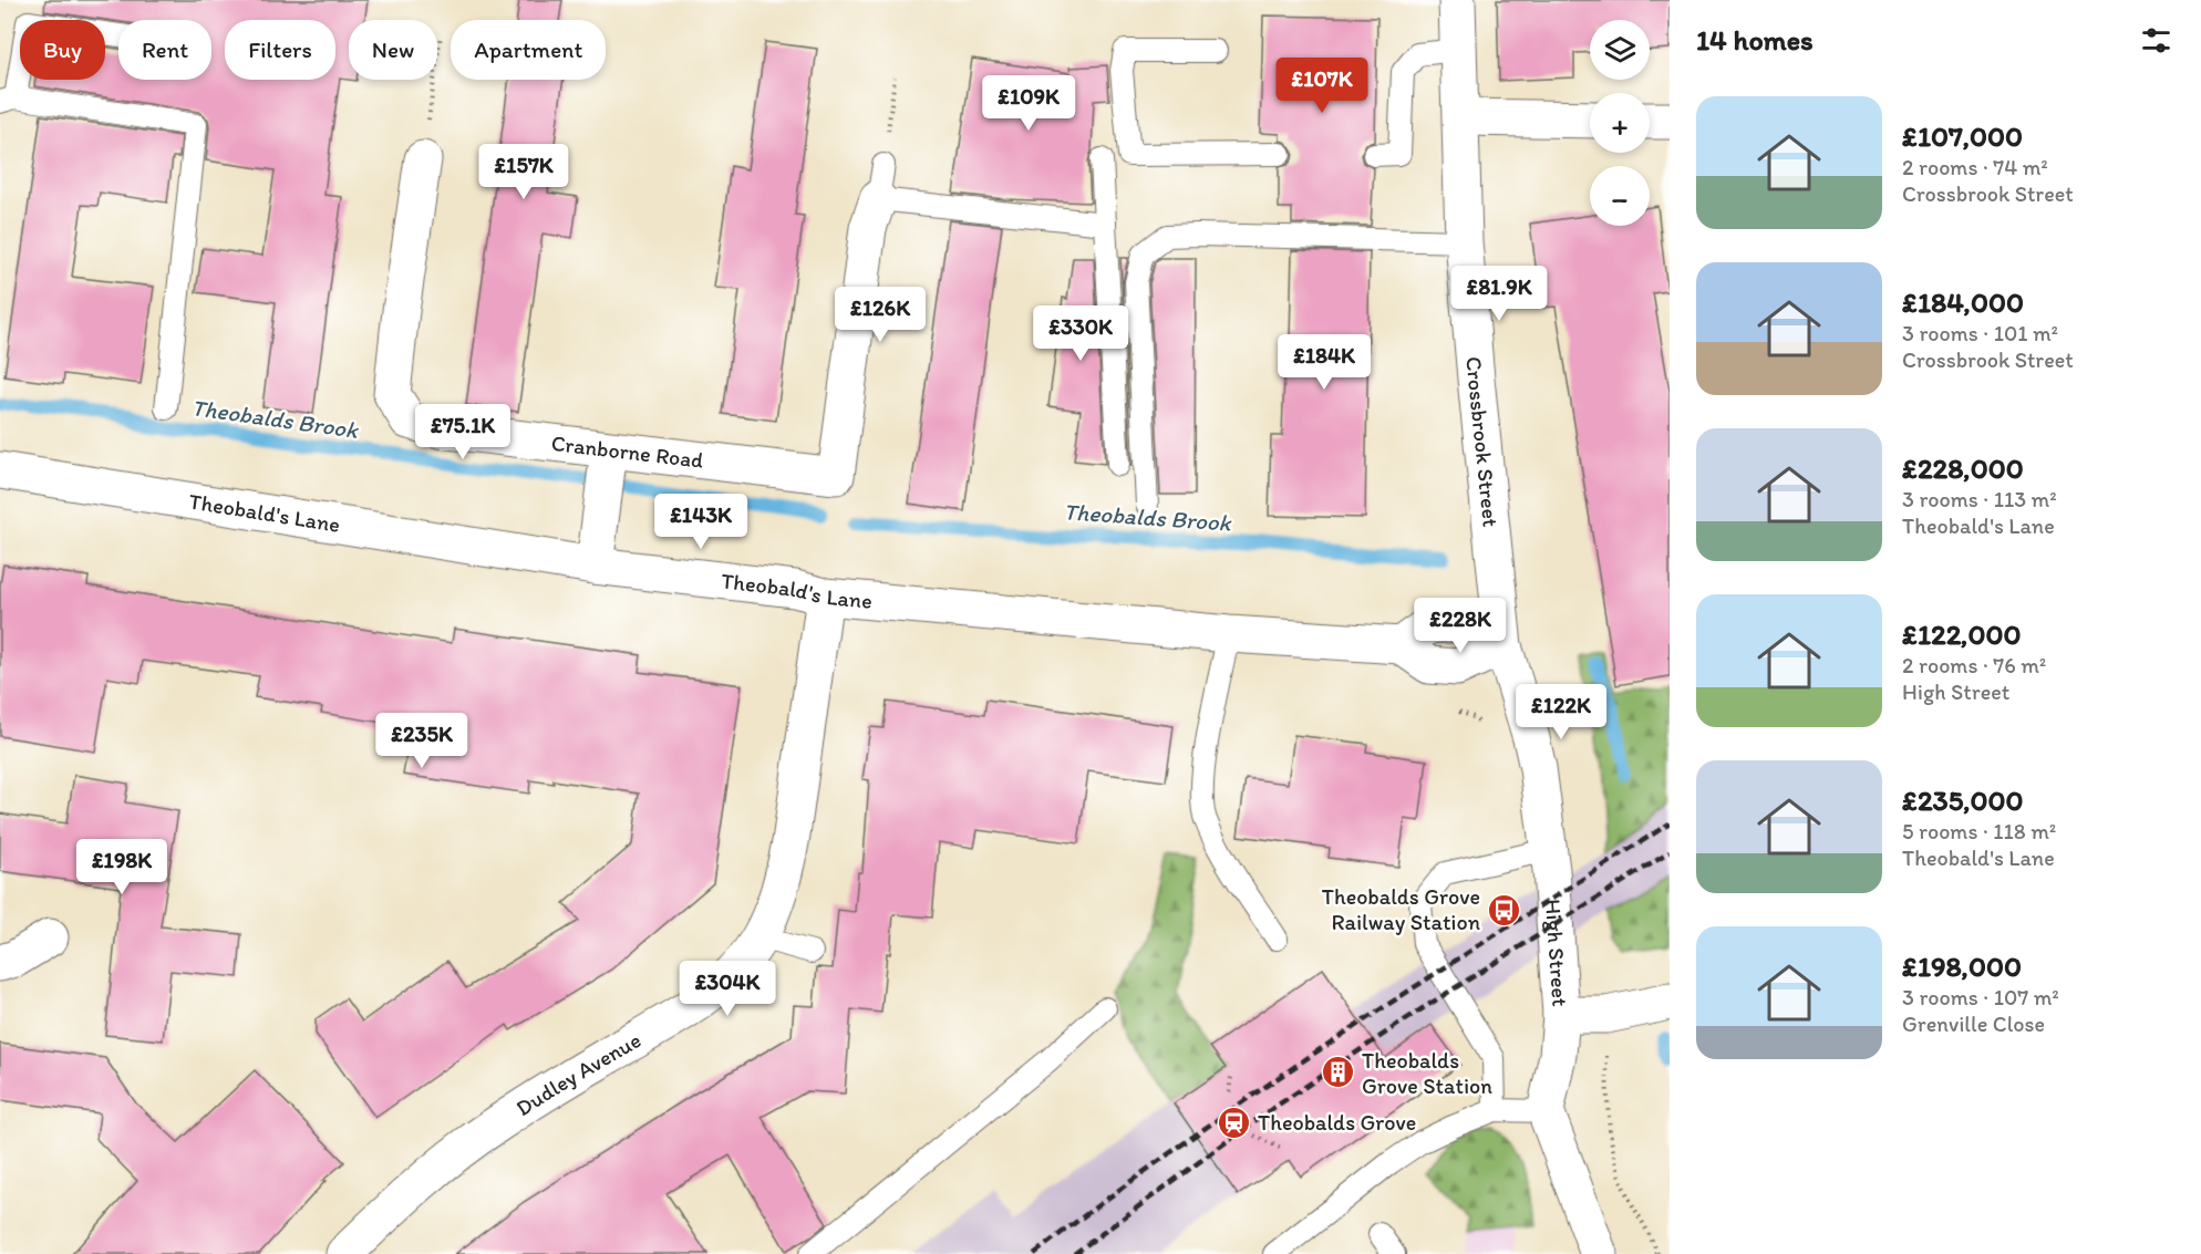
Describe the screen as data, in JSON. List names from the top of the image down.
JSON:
{
  "streets": {
    "street": [
      "Crossbrook Street",
      "Cranborne Road",
      "Theobald's Lane",
      "High Street",
      "Dudley Avenue"
    ]
  },
  "crossings": [
    ["Crossbrook Street", "Theobald's Lane"],
    ["Crossbrook Street", "High Street"],
    ["Theobald's Lane", "High Street"],
    ["Theobald's Lane", "Dudley Avenue"]
  ],
  "water": ["Theobalds Brook"],
  "places": {
    "bus stop": ["Theobalds Grove Railway Station"],
    "building": ["Theobalds Grove Station"],
    "station": ["Theobalds Grove"]
  },
  "page": {
    "heading": "14 homes",
    "map_buttons": ["+", "−"],
    "chip": [
      "Buy",
      "Rent",
      "Filters",
      "New",
      "Apartment"
    ],
    "price": [
      "£107K",
      "£109K",
      "£157K",
      "£81.9K",
      "£126K",
      "£330K",
      "£184K",
      "£75.1K",
      "£143K",
      "£228K",
      "£122K",
      "£235K",
      "£198K",
      "£304K"
    ],
    "list": [
      {
        "name": "£107,000",
        "note": "2 rooms · 74 m² · Crossbrook Street"
      },
      {
        "name": "£184,000",
        "note": "3 rooms · 101 m² · Crossbrook Street"
      },
      {
        "name": "£228,000",
        "note": "3 rooms · 113 m² · Theobald's Lane"
      },
      {
        "name": "£122,000",
        "note": "2 rooms · 76 m² · High Street"
      },
      {
        "name": "£235,000",
        "note": "5 rooms · 118 m² · Theobald's Lane"
      },
      {
        "name": "£198,000",
        "note": "3 rooms · 107 m² · Grenville Close"
      }
    ]
  }
}
